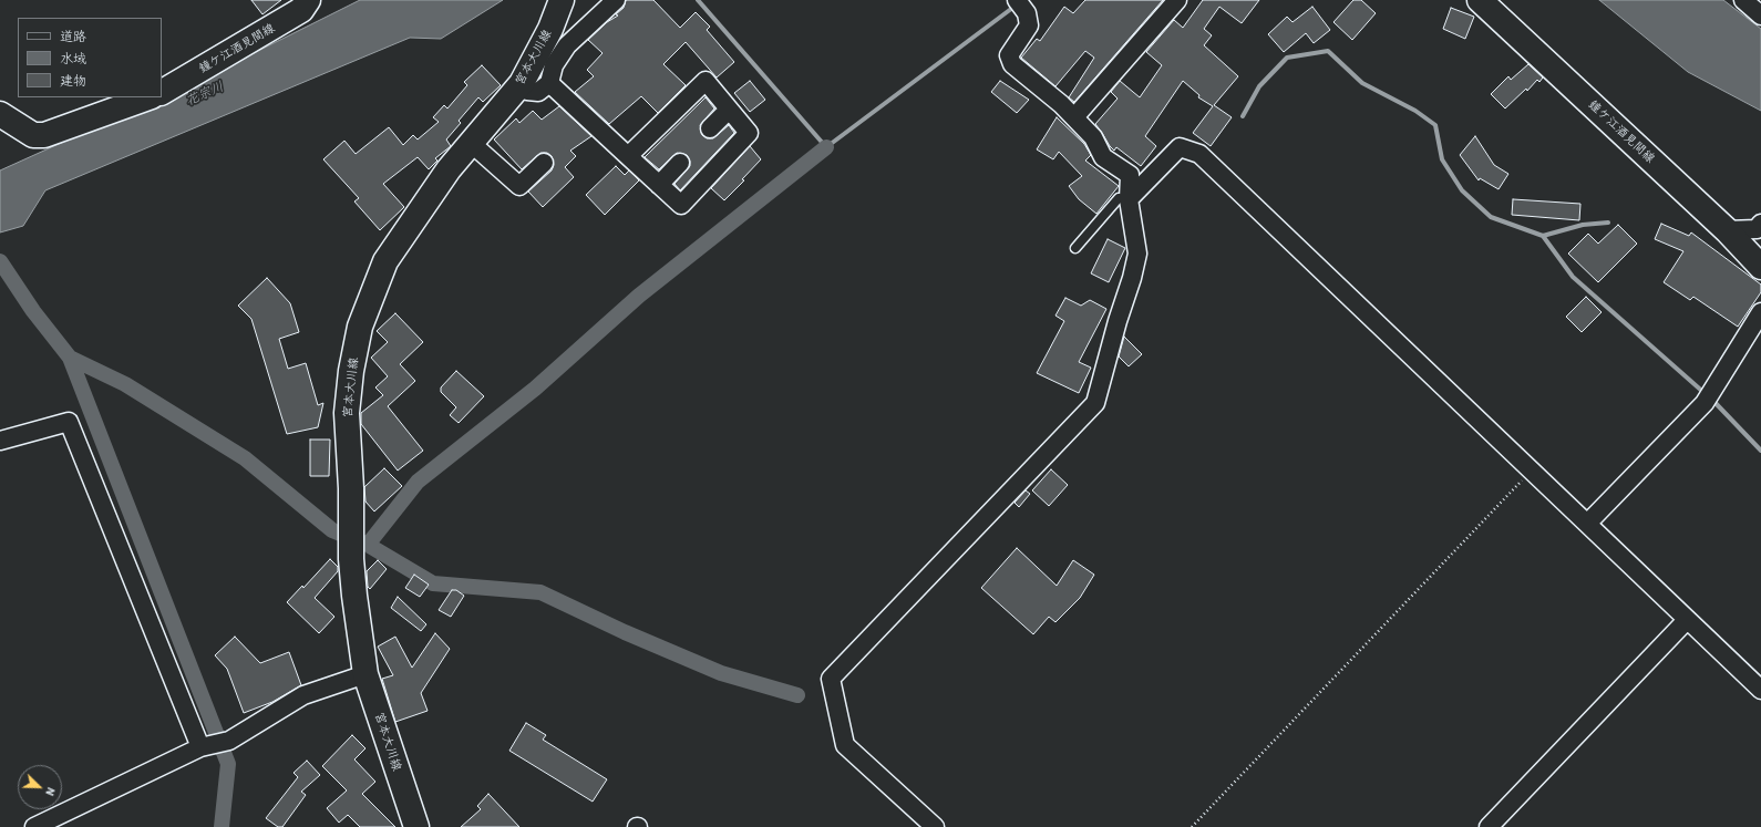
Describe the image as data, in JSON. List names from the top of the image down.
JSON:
{
  "streets": {
    "main road": ["鐘ケ江酒見間線", "宮本大川線"]
  },
  "water": ["花宗川"],
  "legend": ["道路", "水域", "建物"],
  "north": "bottom right"
}
